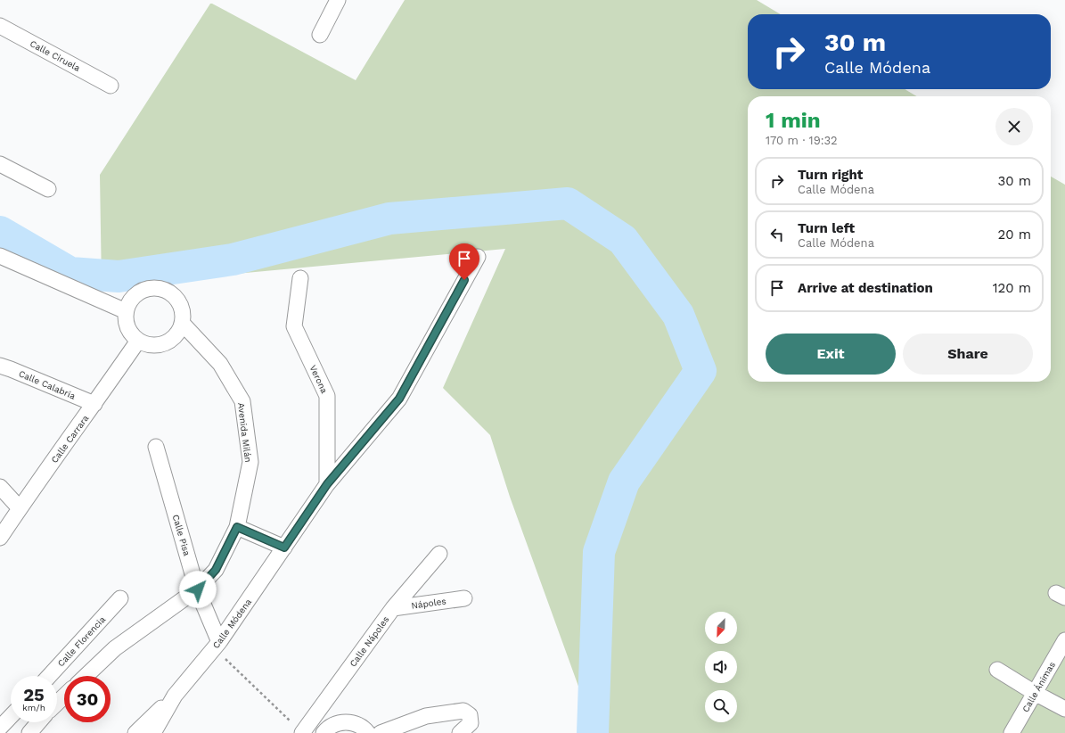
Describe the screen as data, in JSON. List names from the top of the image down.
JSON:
{
  "streets": {
    "street": [
      "Calle Ciruela",
      "Verona",
      "Calle Calabria",
      "Avenida Milán",
      "Calle Carrara",
      "Calle Pisa",
      "Nápoles",
      "Calle Módena",
      "Calle Florencia",
      "Calle Nápoles",
      "Calle Ánimas"
    ]
  },
  "crossings": [
    ["Verona", "Calle Módena"],
    ["Calle Calabria", "Calle Carrara"],
    ["Avenida Milán", "Calle Carrara"],
    ["Avenida Milán", "Calle Pisa"],
    ["Calle Pisa", "Calle Módena"],
    ["Nápoles", "Calle Nápoles"]
  ],
  "north": "bottom left",
  "page": {
    "turn": ["30 m", "Calle Módena"],
    "heading": ["1 min", "170 m · 19:32"],
    "list": [
      {
        "name": "Turn right",
        "note": "Calle Módena",
        "value": "30 m"
      },
      {
        "name": "Turn left",
        "note": "Calle Módena",
        "value": "20 m"
      },
      {
        "name": "Arrive at destination",
        "value": "120 m"
      }
    ],
    "buttons": ["Exit", "Share"],
    "speed": "25 km/h",
    "limit": "30"
  }
}
